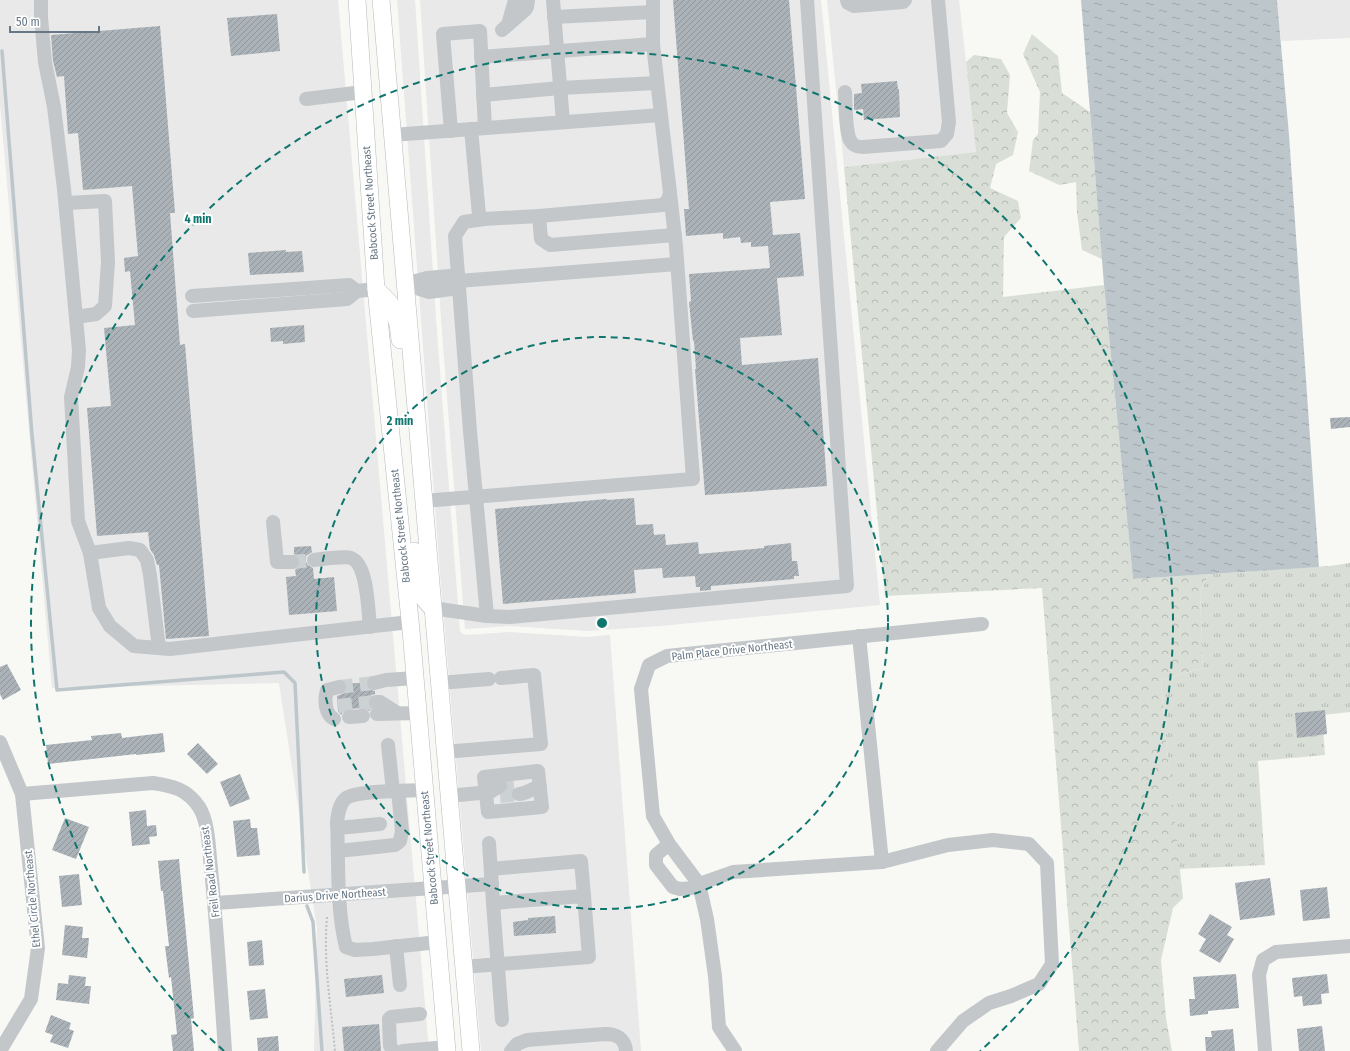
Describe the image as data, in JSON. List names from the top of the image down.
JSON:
{
  "streets": {
    "main road": ["Babcock Street Northeast"],
    "street": [
      "Palm Place Drive Northeast",
      "Freil Road Northeast",
      "Darius Drive Northeast",
      "Ethel Circle Northeast"
    ]
  },
  "crossings": [
    ["Babcock Street Northeast", "Darius Drive Northeast"],
    ["Freil Road Northeast", "Darius Drive Northeast"],
    ["Freil Road Northeast", "Ethel Circle Northeast"]
  ],
  "scale_bar": "50 m",
  "rings": ["4 min", "2 min"]
}
